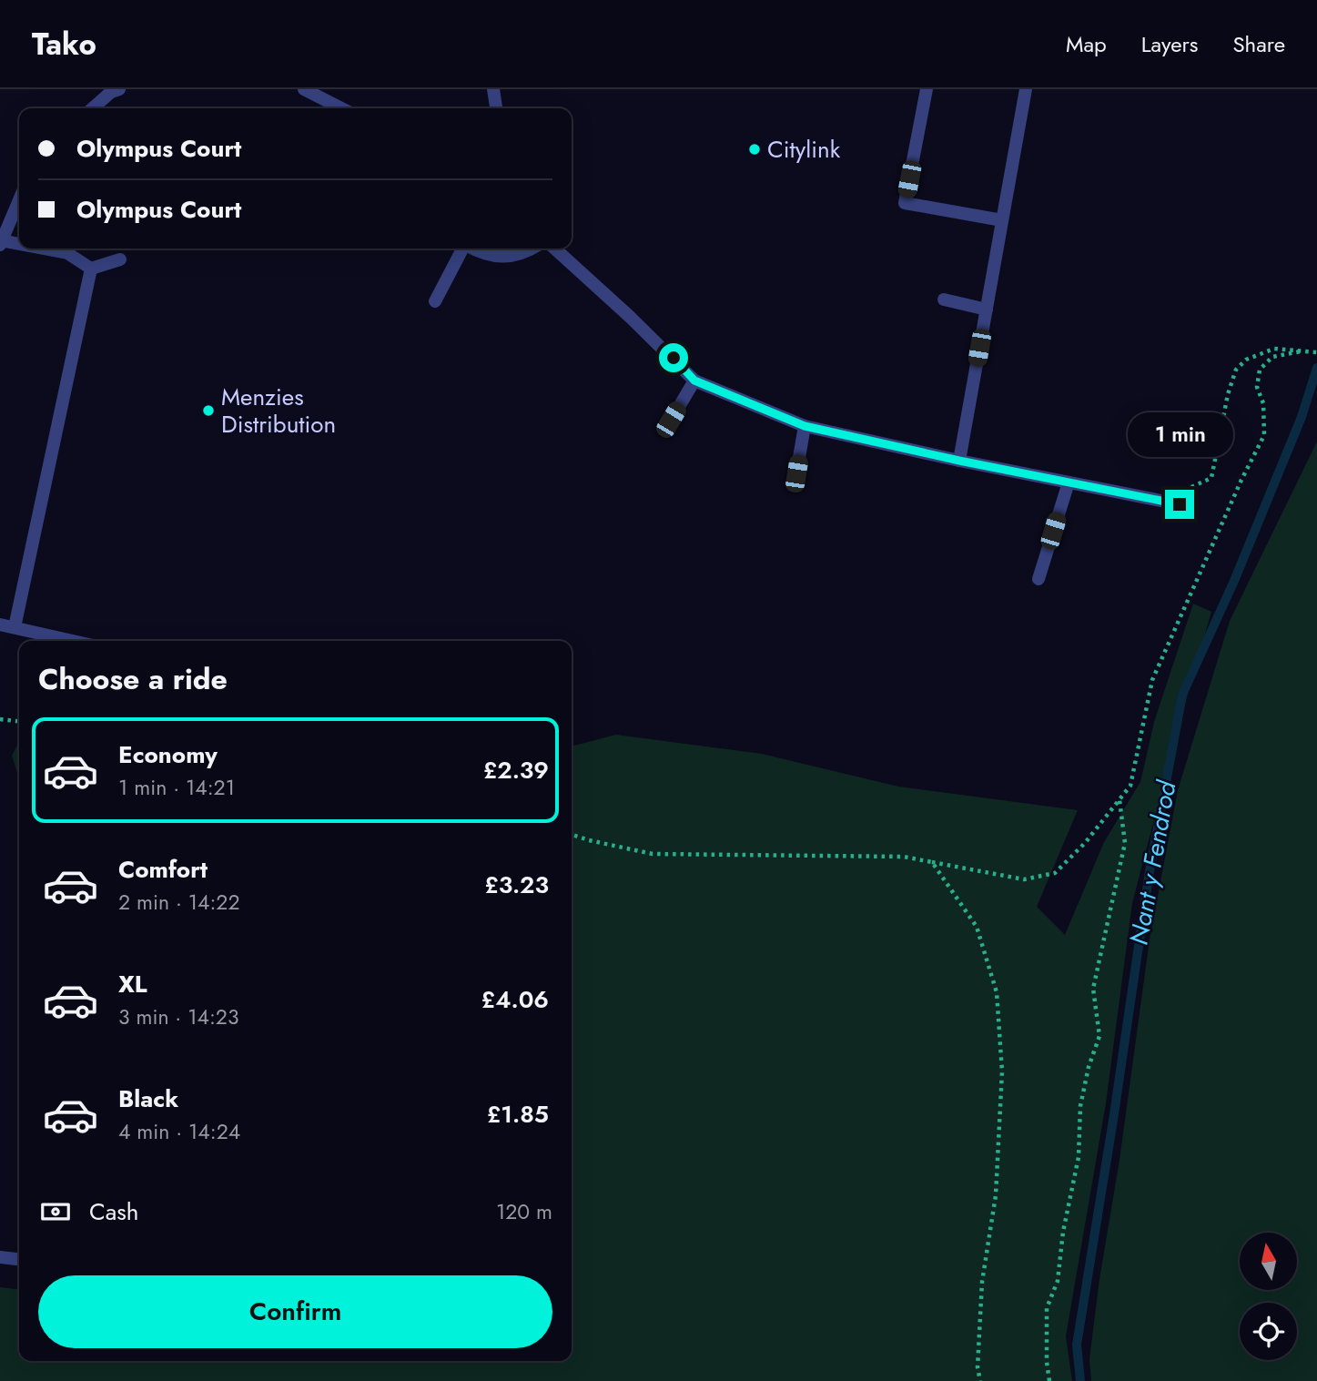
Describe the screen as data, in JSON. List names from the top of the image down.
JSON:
{
  "water": ["Nant y Fendrod"],
  "places": ["Citylink", "Menzies Distribution"],
  "north": "top",
  "page": {
    "header": "Tako",
    "nav": ["Map", "Layers", "Share"],
    "banner": ["Olympus Court", "Olympus Court"],
    "bubble": "1 min",
    "heading": "Choose a ride",
    "list": [
      {
        "name": "Economy",
        "note": "1 min · 14:21",
        "value": "£2.39"
      },
      {
        "name": "Comfort",
        "note": "2 min · 14:22",
        "value": "£3.23"
      },
      {
        "name": "XL",
        "note": "3 min · 14:23",
        "value": "£4.06"
      },
      {
        "name": "Black",
        "note": "4 min · 14:24",
        "value": "£1.85"
      }
    ],
    "pay": ["Cash", "120 m"],
    "buttons": "Confirm"
  }
}
